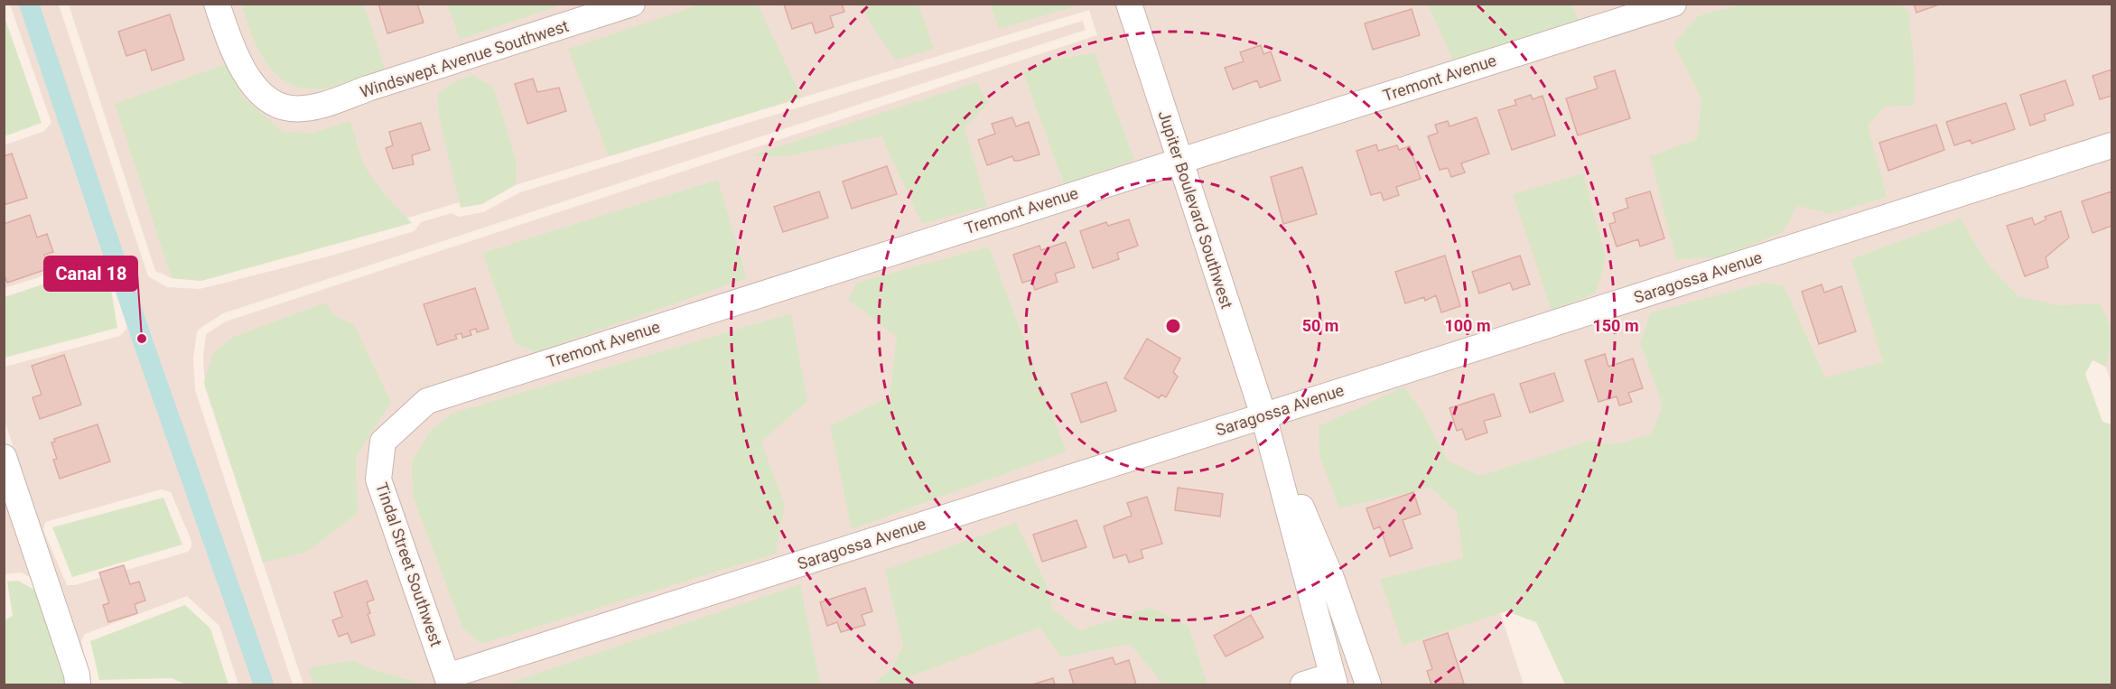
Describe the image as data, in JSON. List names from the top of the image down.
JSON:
{
  "streets": {
    "street": [
      "Windswept Avenue Southwest",
      "Tremont Avenue",
      "Jupiter Boulevard Southwest",
      "Saragossa Avenue",
      "Tindal Street Southwest"
    ]
  },
  "crossings": [
    ["Tremont Avenue", "Jupiter Boulevard Southwest"],
    ["Tremont Avenue", "Tindal Street Southwest"],
    ["Jupiter Boulevard Southwest", "Saragossa Avenue"],
    ["Saragossa Avenue", "Tindal Street Southwest"]
  ],
  "places": ["Canal 18"],
  "rings": ["50 m", "100 m", "150 m"]
}
